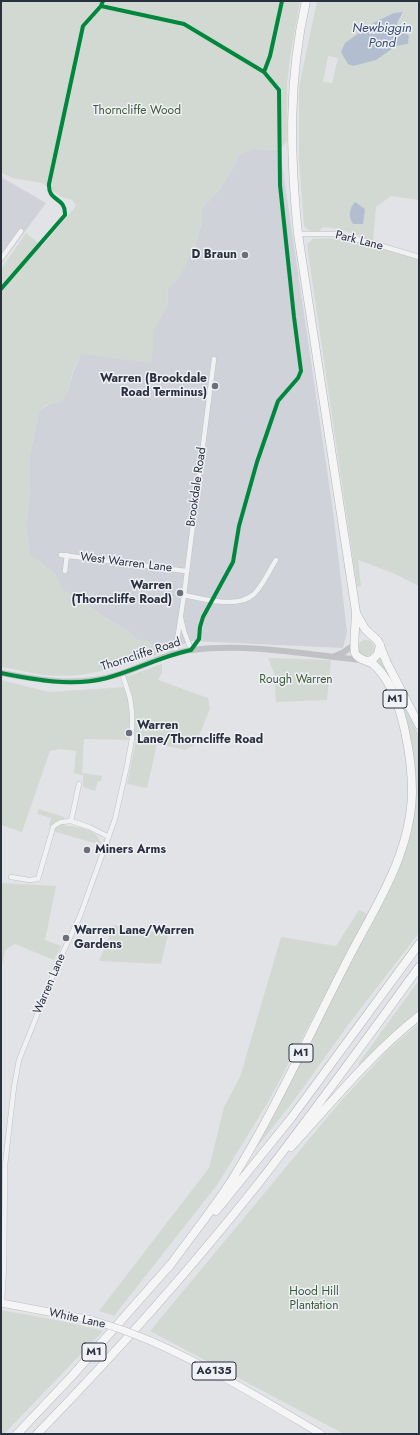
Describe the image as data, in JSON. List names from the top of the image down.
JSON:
{
  "streets": {
    "highway": ["M1"],
    "main road": ["White Lane", "A6135"],
    "street": [
      "Park Lane",
      "Brookdale Road",
      "West Warren Lane",
      "Thorncliffe Road",
      "Warren Lane"
    ]
  },
  "crossings": [
    ["Brookdale Road", "West Warren Lane"],
    ["Brookdale Road", "Thorncliffe Road"],
    ["Thorncliffe Road", "M1"],
    ["Thorncliffe Road", "Warren Lane"],
    ["Warren Lane", "White Lane"]
  ],
  "water": ["Newbiggin Pond"],
  "parks": ["Thorncliffe Wood", "Rough Warren", "Hood Hill Plantation"],
  "places": [
    "D Braun",
    "Warren (Brookdale Road Terminus)",
    "Warren (Thorncliffe Road)",
    "Warren Lane/Thorncliffe Road",
    "Miners Arms",
    "Warren Lane/Warren Gardens"
  ]
}
